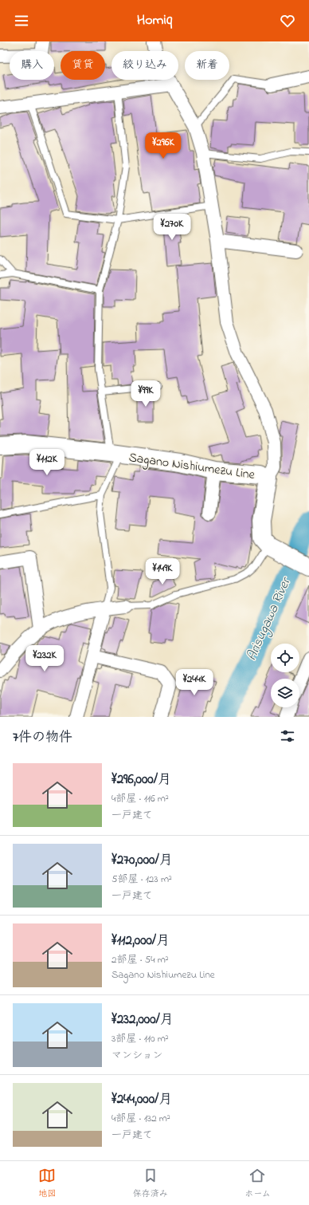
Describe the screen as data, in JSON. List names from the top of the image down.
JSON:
{
  "streets": {
    "main road": ["Sagano Nishiumezu Line"]
  },
  "water": ["Arisugawa River"],
  "page": {
    "header": "Homiq",
    "chip": [
      "購入",
      "賃貸",
      "絞り込み",
      "新着"
    ],
    "price": [
      "¥296K",
      "¥270K",
      "¥99K",
      "¥112K",
      "¥149K",
      "¥232K",
      "¥244K"
    ],
    "heading": "7件の物件",
    "list": [
      {
        "name": "¥296,000/月",
        "note": "4部屋 · 116 m² · 一戸建て"
      },
      {
        "name": "¥270,000/月",
        "note": "5部屋 · 123 m² · 一戸建て"
      },
      {
        "name": "¥112,000/月",
        "note": "2部屋 · 54 m² · Sagano Nishiumezu Line"
      },
      {
        "name": "¥232,000/月",
        "note": "3部屋 · 110 m² · マンション"
      },
      {
        "name": "¥244,000/月",
        "note": "4部屋 · 132 m² · 一戸建て"
      }
    ],
    "tabs": ["地図", "保存済み", "ホーム"]
  }
}
